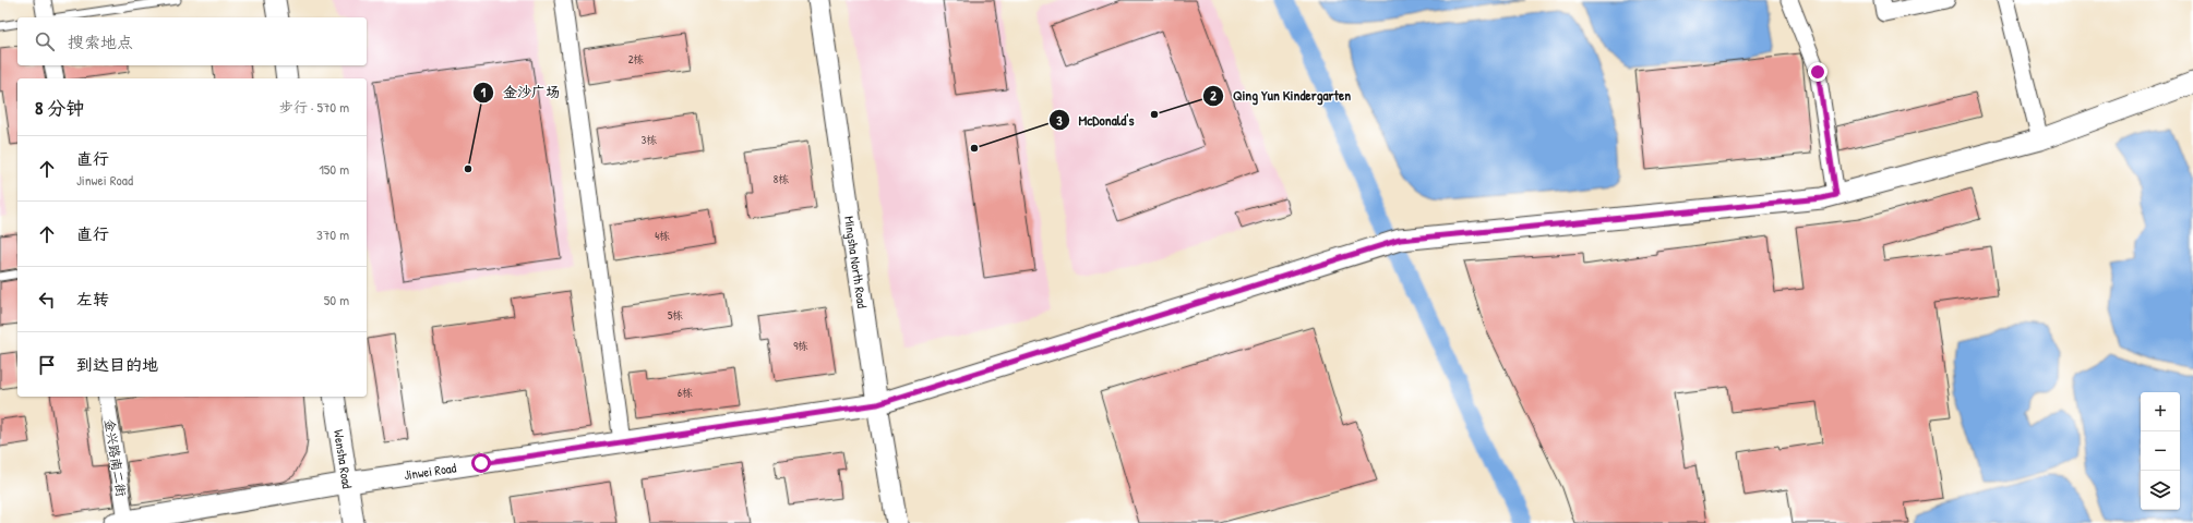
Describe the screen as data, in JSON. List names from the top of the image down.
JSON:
{
  "streets": {
    "street": [
      "Mingsha North Road",
      "金兴路南二街",
      "Wensha Road",
      "Jinwei Road"
    ]
  },
  "crossings": [
    ["Mingsha North Road", "Jinwei Road"],
    ["金兴路南二街", "Jinwei Road"],
    ["Wensha Road", "Jinwei Road"]
  ],
  "places": ["Qing Yun Kindergarten", "McDonald's", "金沙广场"],
  "house_numbers": [
    "2栋",
    "3栋",
    "8栋",
    "4栋",
    "5栋",
    "9栋",
    "6栋"
  ],
  "page": {
    "search": "搜索地点",
    "heading": ["8 分钟", "步行 · 570 m"],
    "list": [
      ["直行", "Jinwei Road", "150 m"],
      ["直行", "370 m"],
      ["左转", "50 m"],
      "到达目的地"
    ],
    "map_buttons": ["+", "−"]
  }
}
